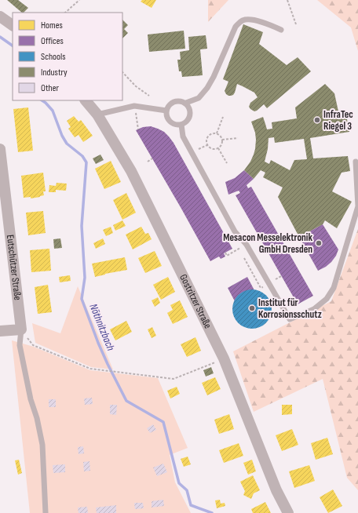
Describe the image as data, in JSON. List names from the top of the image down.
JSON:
{
  "streets": {
    "street": ["Eutschützer Straße", "Gostritzer Straße"]
  },
  "water": ["Nöthnitzbach"],
  "places": ["InfraTec Riegel 3", "Mesacon Messelektronik GmbH Dresden", "Institut für Korrosionsschutz"],
  "legend": [
    "Homes",
    "Offices",
    "Schools",
    "Industry",
    "Other"
  ]
}
